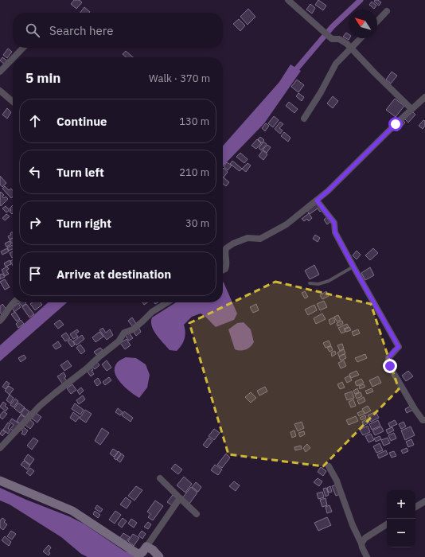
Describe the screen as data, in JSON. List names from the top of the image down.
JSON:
{
  "north": "top left",
  "page": {
    "search": "Search here",
    "heading": ["5 min", "Walk · 370 m"],
    "list": [
      ["Continue", "130 m"],
      ["Turn left", "210 m"],
      ["Turn right", "30 m"],
      "Arrive at destination"
    ],
    "map_buttons": ["+", "−"]
  }
}
